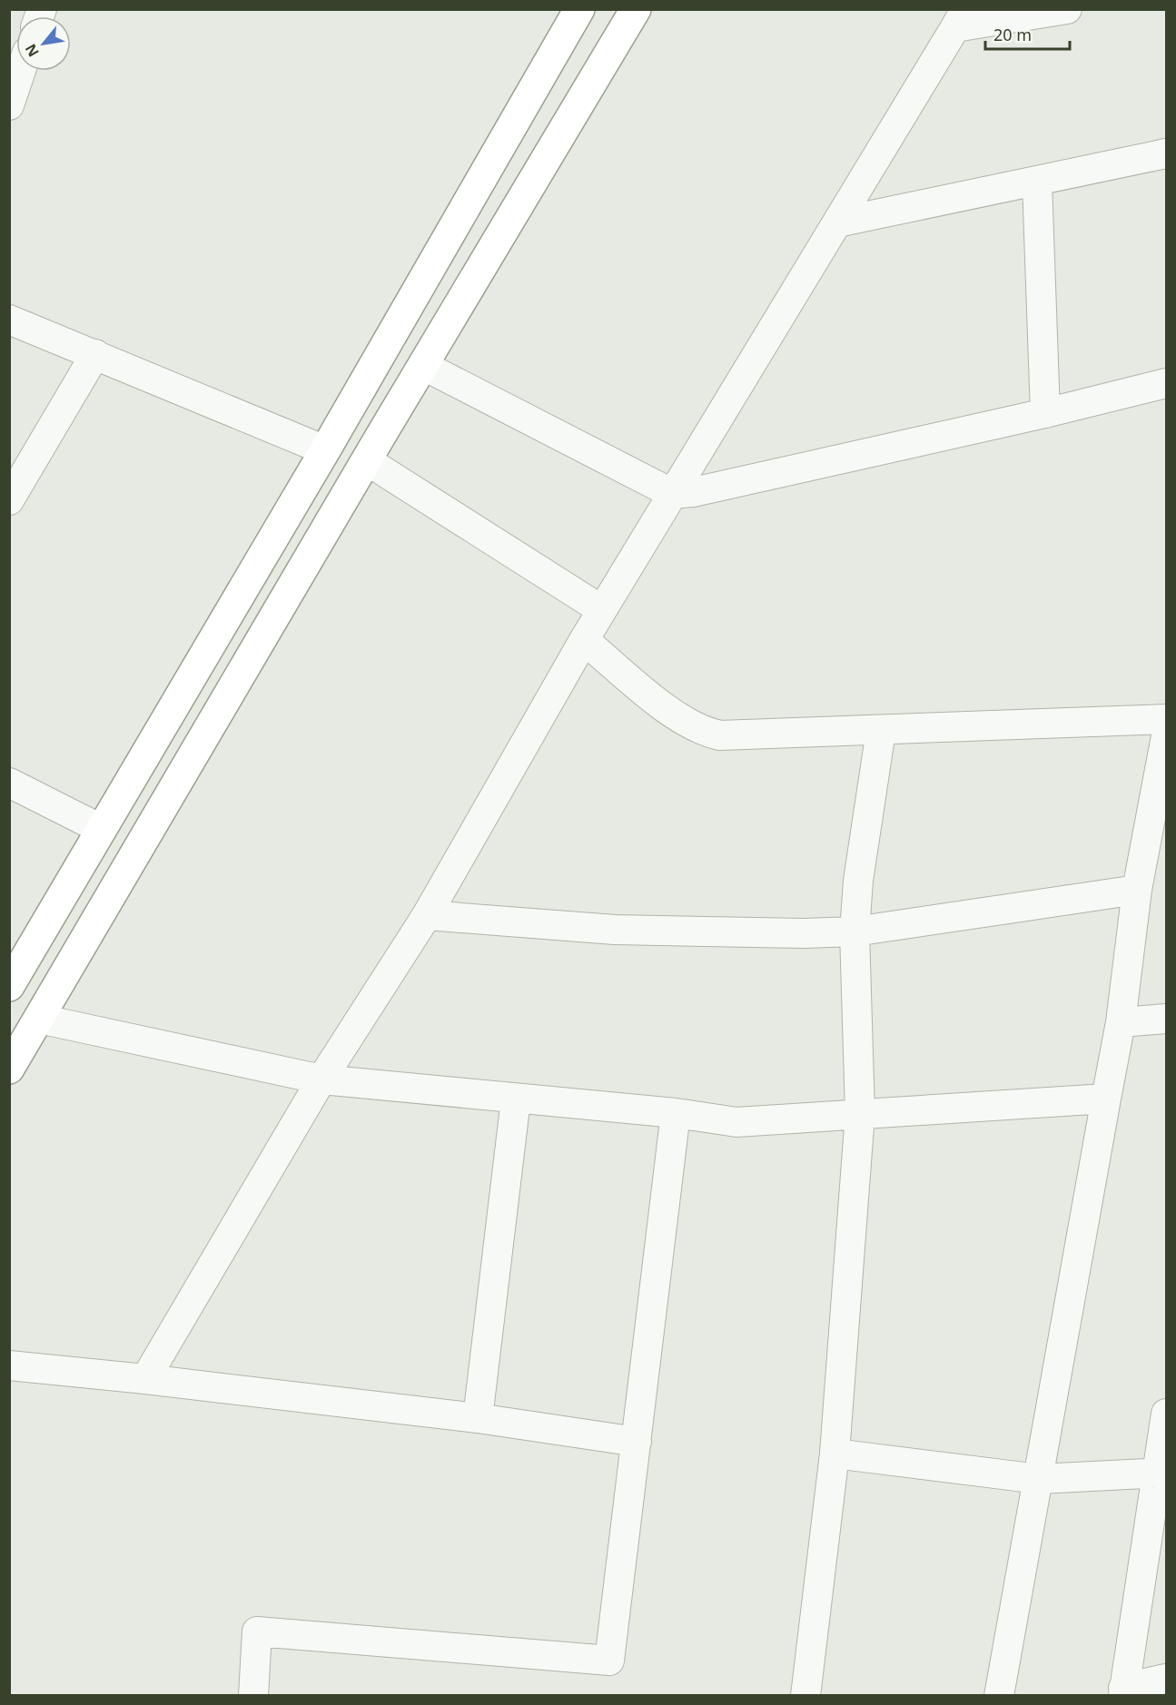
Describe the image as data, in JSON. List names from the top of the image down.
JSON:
{
  "scale_bar": "20 m",
  "north": "bottom left"
}
